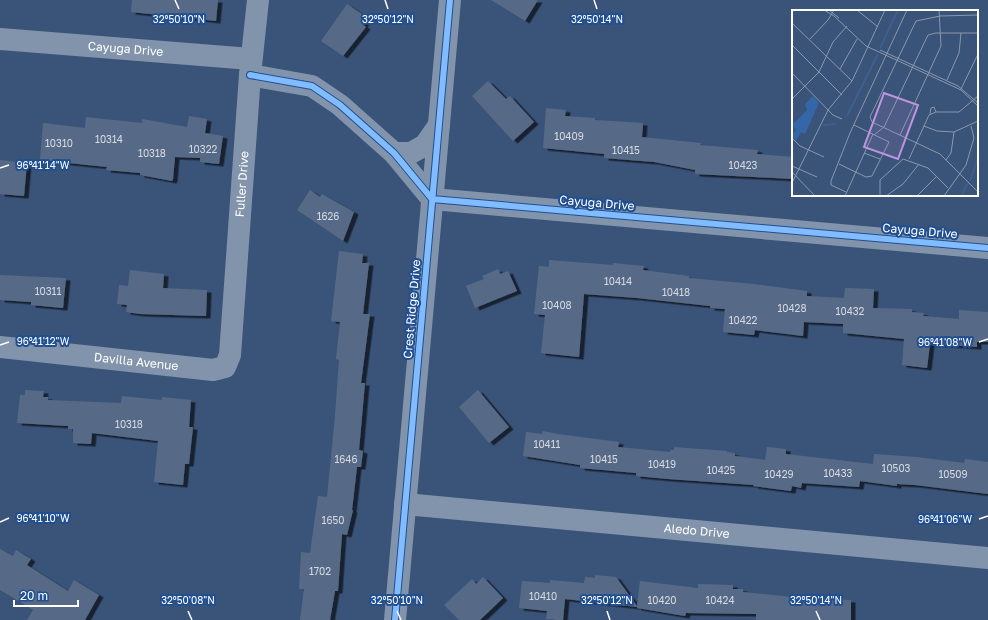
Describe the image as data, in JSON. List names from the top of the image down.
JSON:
{
  "streets": {
    "street": [
      "Cayuga Drive",
      "Fuller Drive",
      "Crest Ridge Drive",
      "Davilla Avenue",
      "Aledo Drive"
    ]
  },
  "crossings": [
    ["Cayuga Drive", "Fuller Drive"],
    ["Cayuga Drive", "Crest Ridge Drive"],
    ["Fuller Drive", "Davilla Avenue"],
    ["Crest Ridge Drive", "Aledo Drive"]
  ],
  "house_numbers": [
    "10409",
    "10314",
    "10310",
    "10322",
    "10415",
    "10318",
    "10423",
    "1626",
    "10414",
    "10311",
    "10418",
    "10408",
    "10428",
    "10432",
    "10422",
    "10318",
    "10411",
    "1646",
    "10415",
    "10419",
    "10503",
    "10425",
    "10433",
    "10429",
    "10509",
    "1650",
    "1702",
    "10410",
    "10420",
    "10424"
  ],
  "scale_bar": "20 m",
  "coordinates": [
    "32°50'10\"N",
    "32°50'12\"N",
    "32°50'14\"N",
    "96°41'14\"W",
    "96°41'12\"W",
    "96°41'08\"W",
    "96°41'10\"W",
    "96°41'06\"W",
    "32°50'08\"N"
  ]
}
